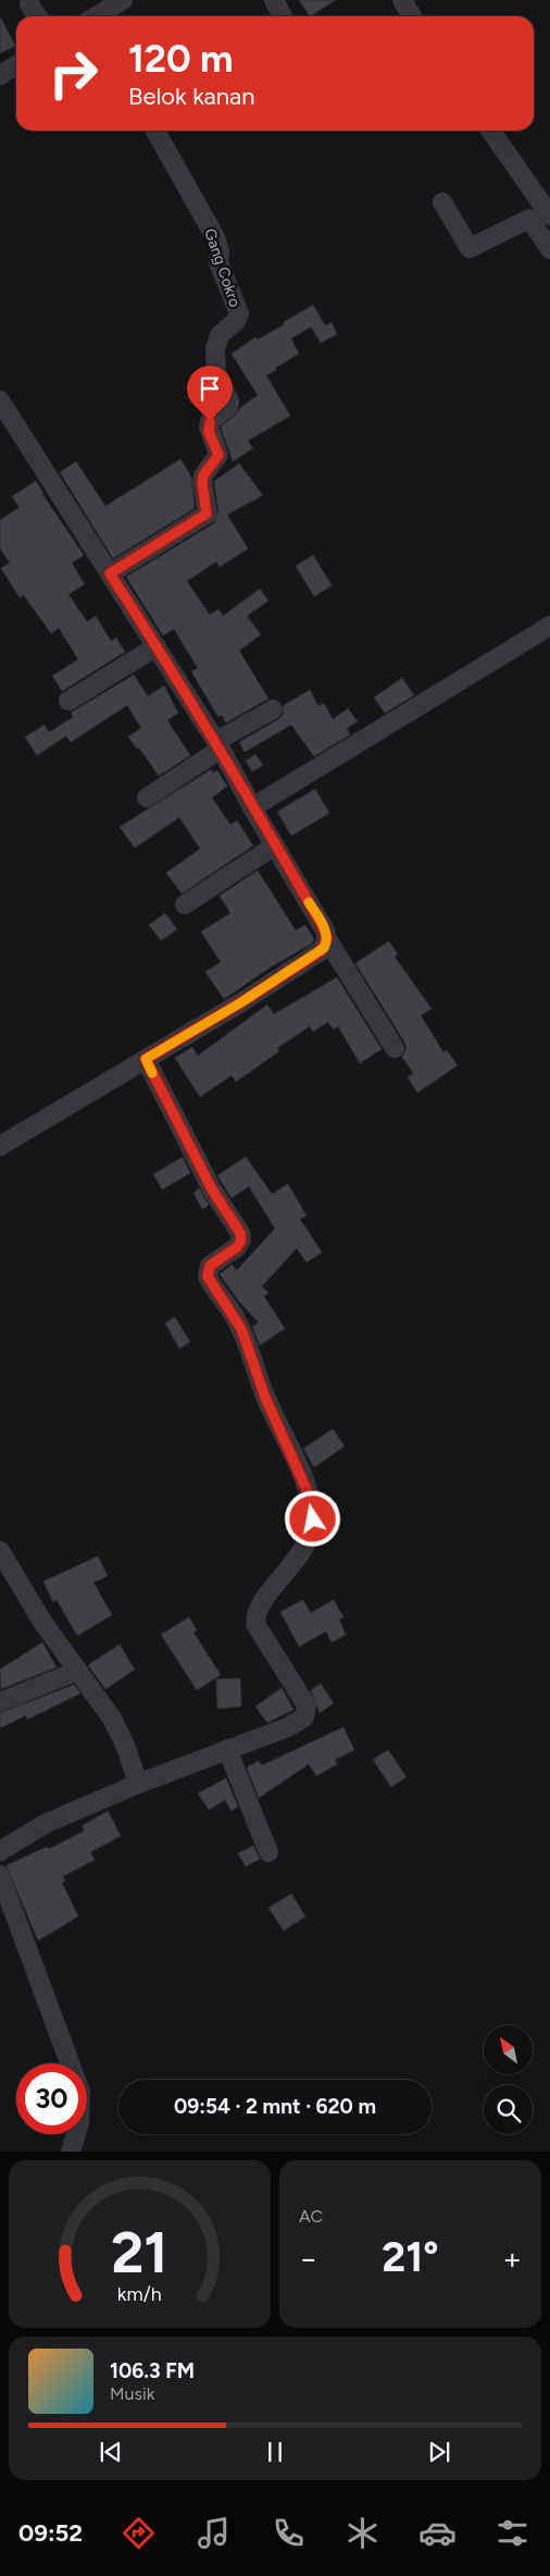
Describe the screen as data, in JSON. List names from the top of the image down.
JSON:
{
  "streets": {
    "street": ["Gang Cokro"]
  },
  "north": "top left",
  "page": {
    "turn": ["120 m", "Belok kanan"],
    "limit": "30",
    "trip": "09:54 · 2 mnt · 620 m",
    "tile": "AC",
    "heat": ["−", "21°", "+"],
    "song": ["106.3 FM", "Musik"],
    "tabs": "09:52",
    "gauge": ["21", "km/h"]
  }
}
